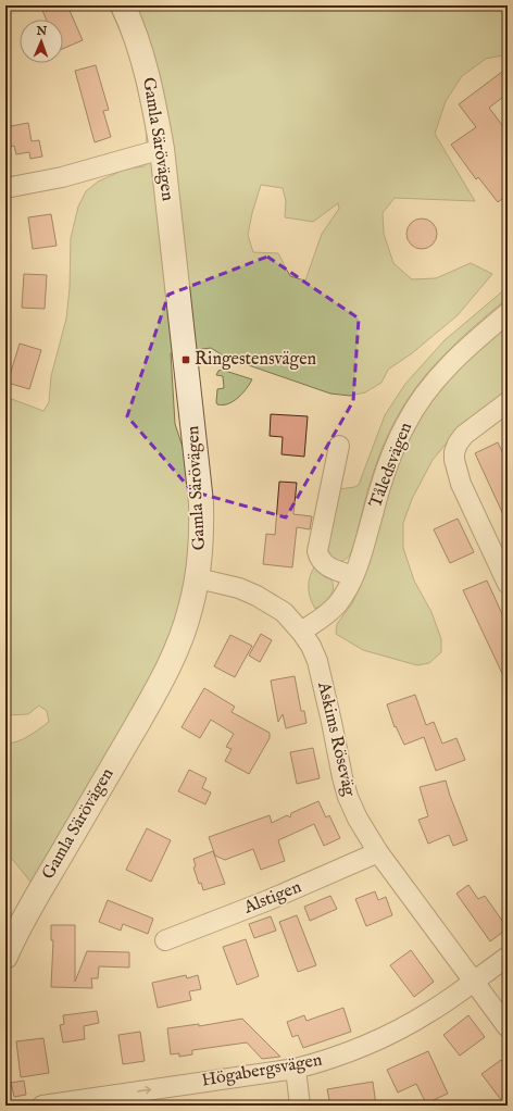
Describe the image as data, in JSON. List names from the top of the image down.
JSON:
{
  "streets": {
    "street": [
      "Gamla Särövägen",
      "Tåledsvägen",
      "Askims Röseväg",
      "Alstigen",
      "Högabergsvägen"
    ]
  },
  "crossings": [
    ["Gamla Särövägen", "Askims Röseväg"],
    ["Tåledsvägen", "Askims Röseväg"],
    ["Askims Röseväg", "Alstigen"],
    ["Askims Röseväg", "Högabergsvägen"]
  ],
  "one_way": ["Högabergsvägen"],
  "places": {
    "transit": ["Ringestensvägen"]
  },
  "north": "top"
}
